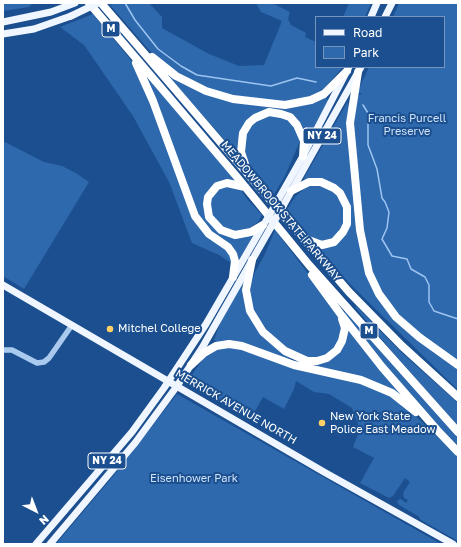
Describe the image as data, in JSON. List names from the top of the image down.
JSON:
{
  "streets": {
    "highway": ["M", "MEADOWBROOK STATE PARKWAY"],
    "main road": ["NY 24", "MERRICK AVENUE NORTH"]
  },
  "crossings": [
    ["NY 24", "MERRICK AVENUE NORTH"]
  ],
  "parks": ["Francis Purcell Preserve", "Eisenhower Park"],
  "places": ["Mitchel College", "New York State Police East Meadow"],
  "legend": ["Road", "Park"],
  "north": "bottom right"
}
